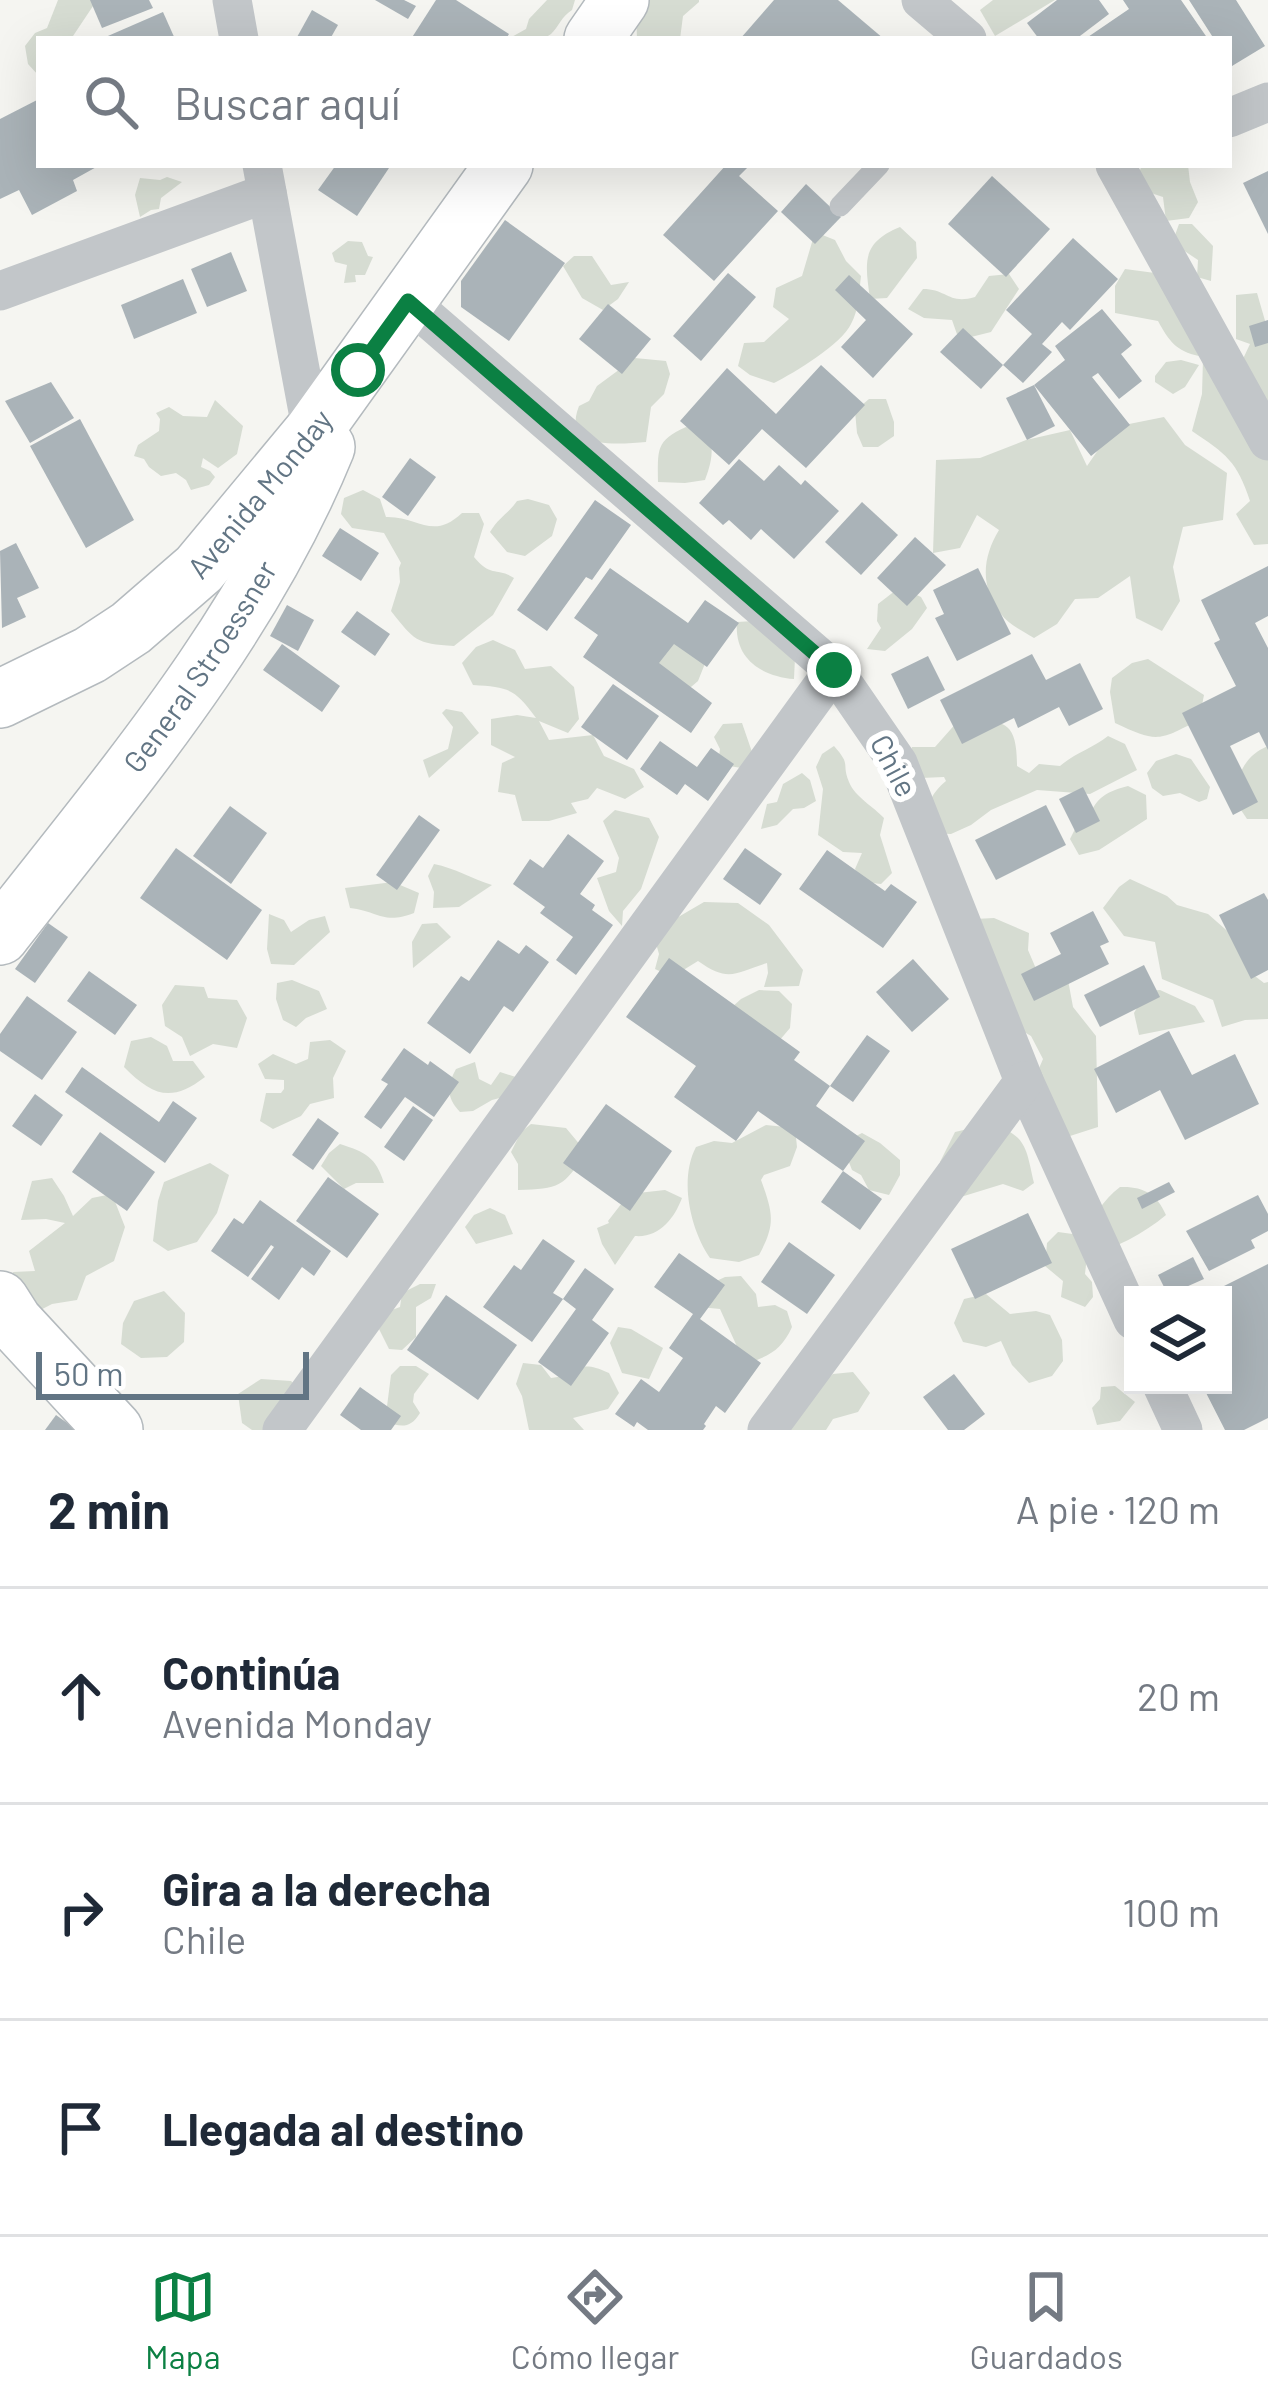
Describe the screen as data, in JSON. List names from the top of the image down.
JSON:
{
  "streets": {
    "street": ["Avenida Monday", "General Stroessner", "Chile"]
  },
  "crossings": [
    ["Avenida Monday", "General Stroessner"],
    ["Avenida Monday", "Chile"]
  ],
  "scale_bar": "50 m",
  "page": {
    "search": "Buscar aquí",
    "scale": "50 m",
    "heading": ["2 min", "A pie · 120 m"],
    "list": [
      ["Continúa", "Avenida Monday", "20 m"],
      ["Gira a la derecha", "Chile", "100 m"],
      "Llegada al destino"
    ],
    "nav": ["Mapa", "Cómo llegar", "Guardados"]
  }
}
